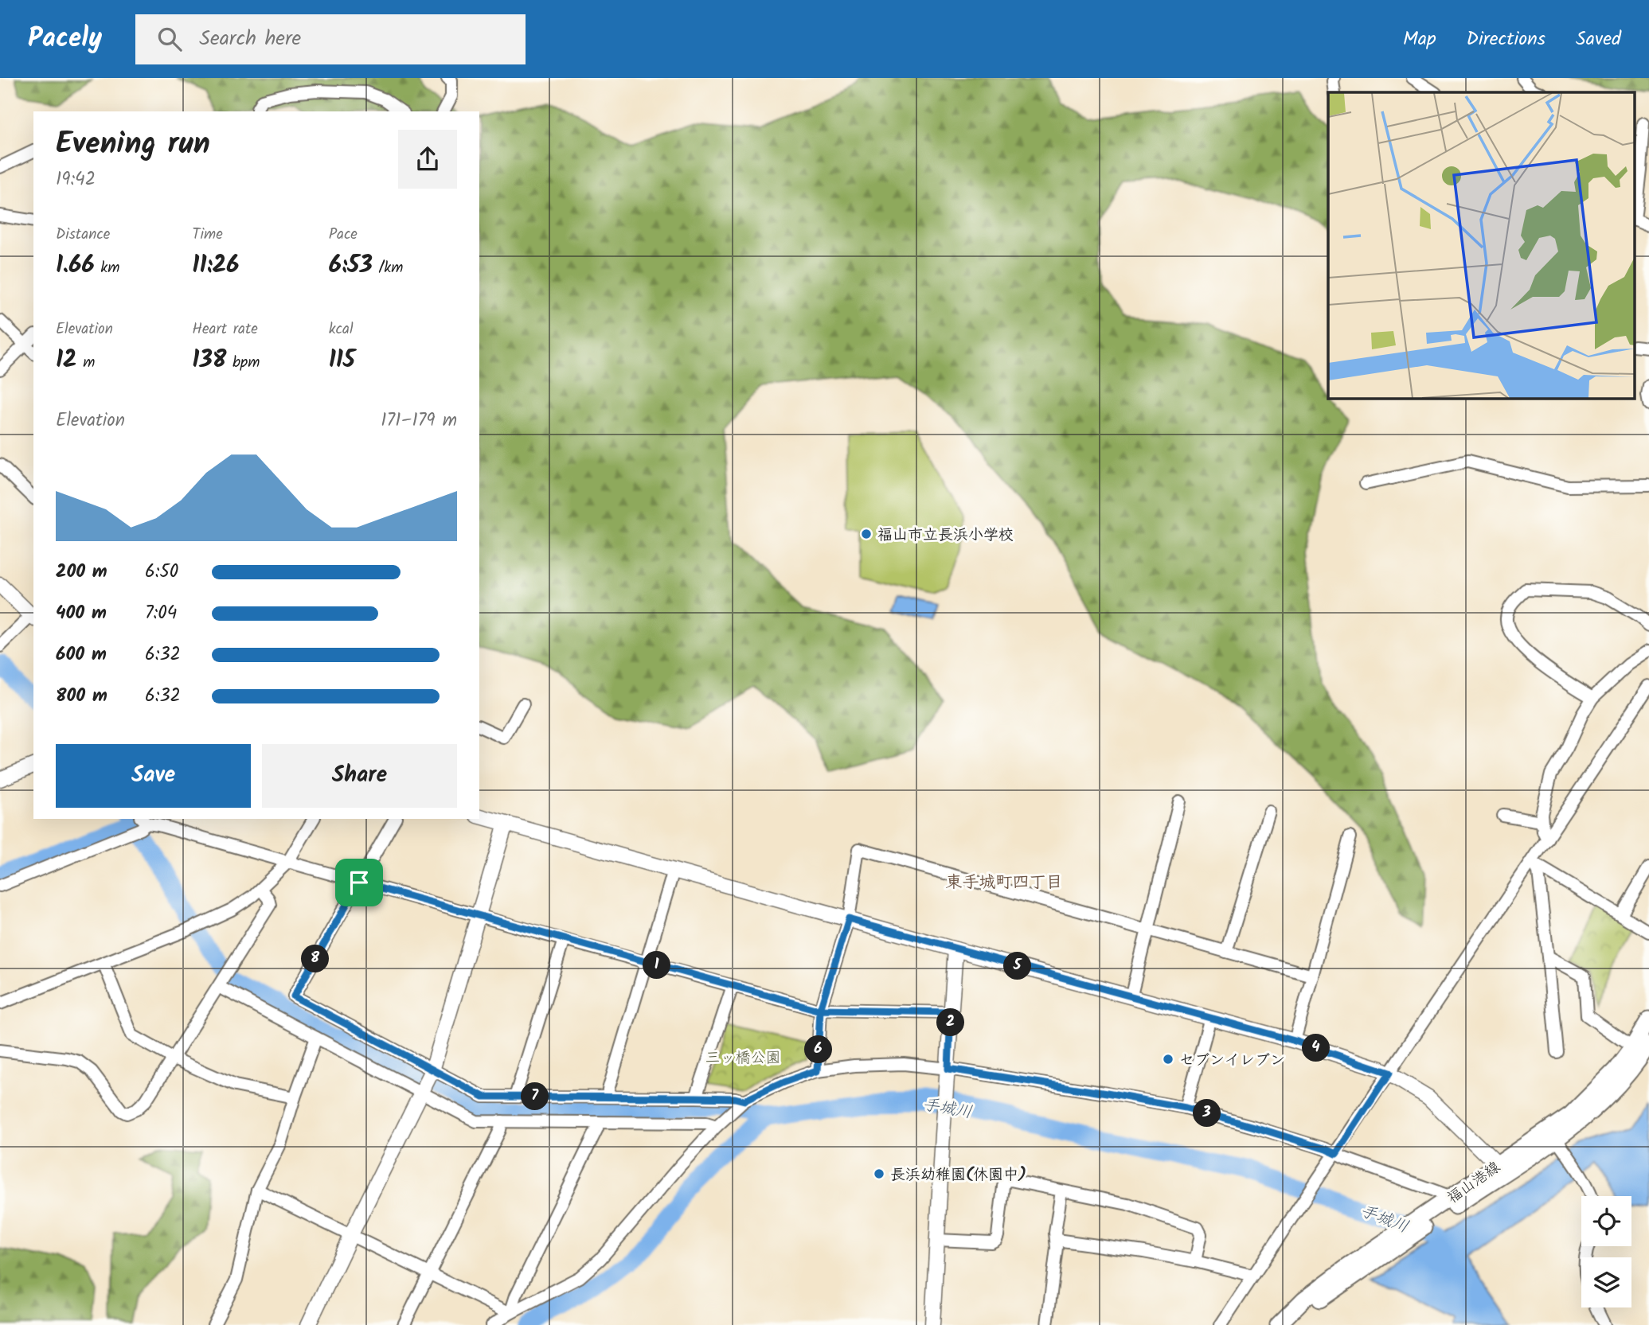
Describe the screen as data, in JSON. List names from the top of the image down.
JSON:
{
  "streets": {
    "main road": ["福山港線"]
  },
  "districts": ["東手城町四丁目"],
  "water": ["手城川"],
  "parks": ["三ッ橋公園"],
  "places": ["福山市立長浜小学校", "セブンイレブン", "長浜幼稚園(休園中)"],
  "page": {
    "header": "Pacely",
    "search": "Search here",
    "nav": ["Map", "Directions", "Saved"],
    "heading": ["Evening run", "19:42"],
    "stats": [
      ["Distance", "1.66 km"],
      ["Time", "11:26"],
      ["Pace", "6:53 /km"],
      ["Elevation", "12 m"],
      ["Heart rate", "138 bpm"],
      ["kcal", "115"]
    ],
    "chart": ["Elevation", "171–179 m"],
    "list": [
      {
        "name": "200 m",
        "note": "6:50"
      },
      {
        "name": "400 m",
        "note": "7:04"
      },
      {
        "name": "600 m",
        "note": "6:32"
      },
      {
        "name": "800 m",
        "note": "6:32"
      }
    ],
    "buttons": ["Save", "Share"],
    "pins": [
      "8",
      "1",
      "5",
      "2",
      "4",
      "6",
      "7",
      "3"
    ]
  }
}
